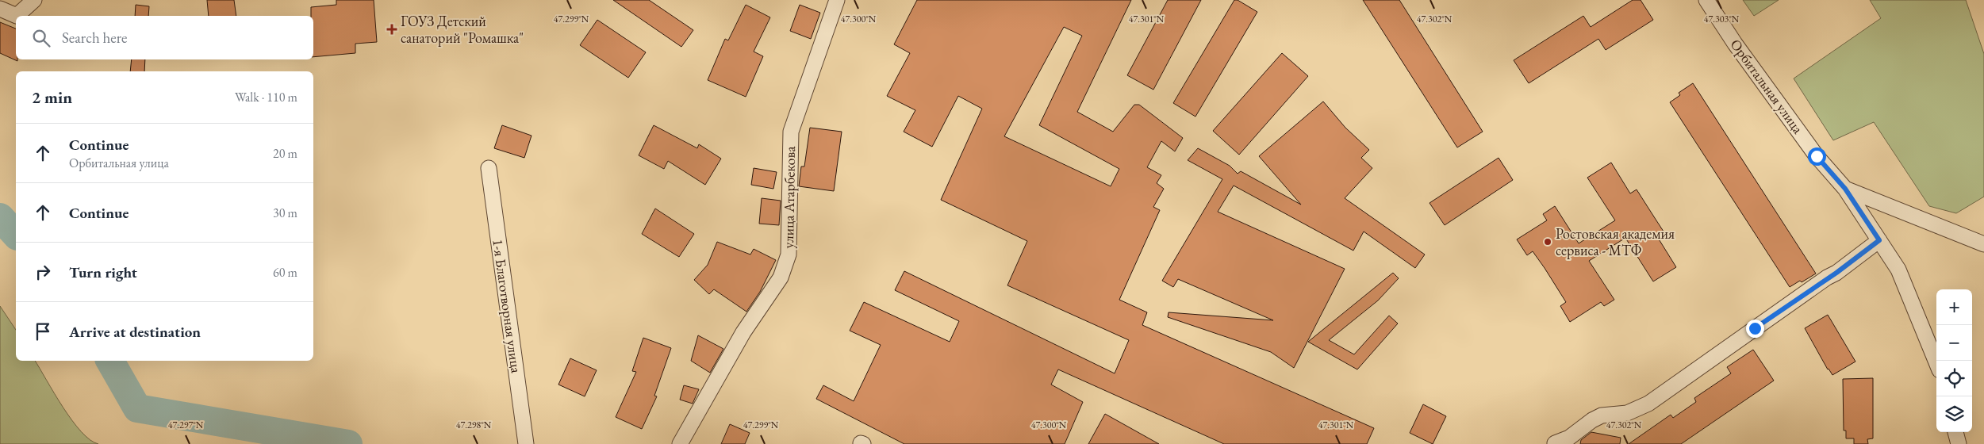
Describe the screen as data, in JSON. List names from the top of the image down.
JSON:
{
  "streets": {
    "street": ["Орбитальная улица", "улица Атарбекова", "1-я Благотворная улица"]
  },
  "places": {
    "health": ["ГОУЗ Детский санаторий \"Ромашка\""],
    "other": ["Ростовская академия сервиса - МТФ"]
  },
  "page": {
    "search": "Search here",
    "heading": ["2 min", "Walk · 110 m"],
    "list": [
      ["Continue", "Орбитальная улица", "20 m"],
      ["Continue", "30 m"],
      ["Turn right", "60 m"],
      "Arrive at destination"
    ],
    "map_buttons": ["+", "−"]
  },
  "coordinates": [
    "47.300°N",
    "47.301°N",
    "47.303°N",
    "47.299°N",
    "47.302°N",
    "47.297°N",
    "47.298°N"
  ]
}
